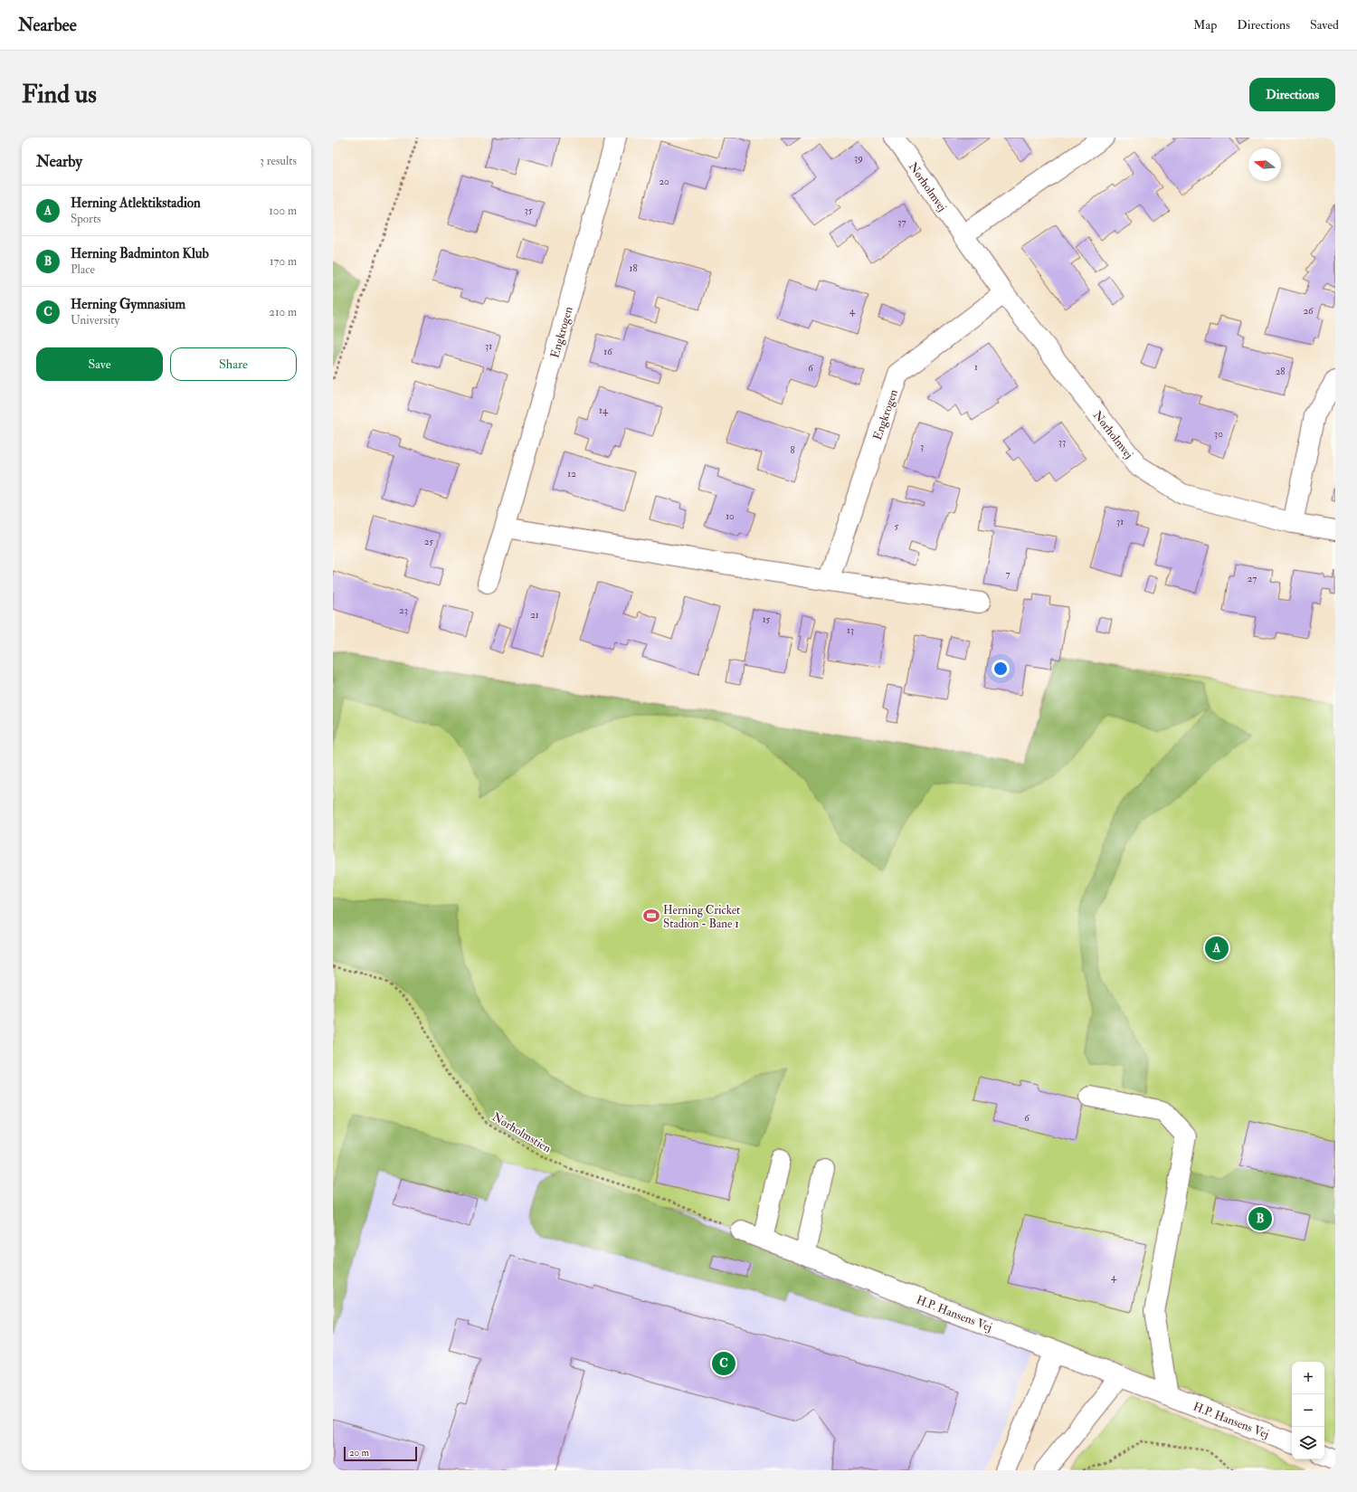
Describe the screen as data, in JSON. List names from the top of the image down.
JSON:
{
  "streets": {
    "street": ["Nørholmvej", "Engkrogen", "H.P. Hansens Vej"],
    "path": ["Nørholmstien"]
  },
  "crossings": [
    ["Nørholmvej", "Engkrogen"],
    ["Nørholmstien", "H.P. Hansens Vej"]
  ],
  "places": {
    "sports": ["Herning Cricket Stadion - Bane 1"]
  },
  "house_numbers": [
    "39",
    "20",
    "35",
    "37",
    "18",
    "4",
    "26",
    "31",
    "16",
    "1",
    "6",
    "28",
    "14",
    "30",
    "33",
    "3",
    "8",
    "12",
    "10",
    "31",
    "5",
    "25",
    "7",
    "27",
    "23",
    "21",
    "15",
    "13",
    "6",
    "4"
  ],
  "scale_bar": "20 m",
  "north": "left",
  "page": {
    "header": "Nearbee",
    "nav": ["Map", "Directions", "Saved"],
    "buttons": [
      "Directions",
      ["Save", "Share"]
    ],
    "title": "Find us",
    "heading": ["Nearby", "3 results"],
    "list": [
      {
        "mark": "A",
        "name": "Herning Atlektikstadion",
        "note": "Sports",
        "value": "100 m"
      },
      {
        "mark": "B",
        "name": "Herning Badminton Klub",
        "note": "Place",
        "value": "170 m"
      },
      {
        "mark": "C",
        "name": "Herning Gymnasium",
        "note": "University",
        "value": "210 m"
      }
    ],
    "pins": ["A", "B", "C"],
    "map_buttons": ["+", "−"],
    "scale": "20 m"
  }
}
